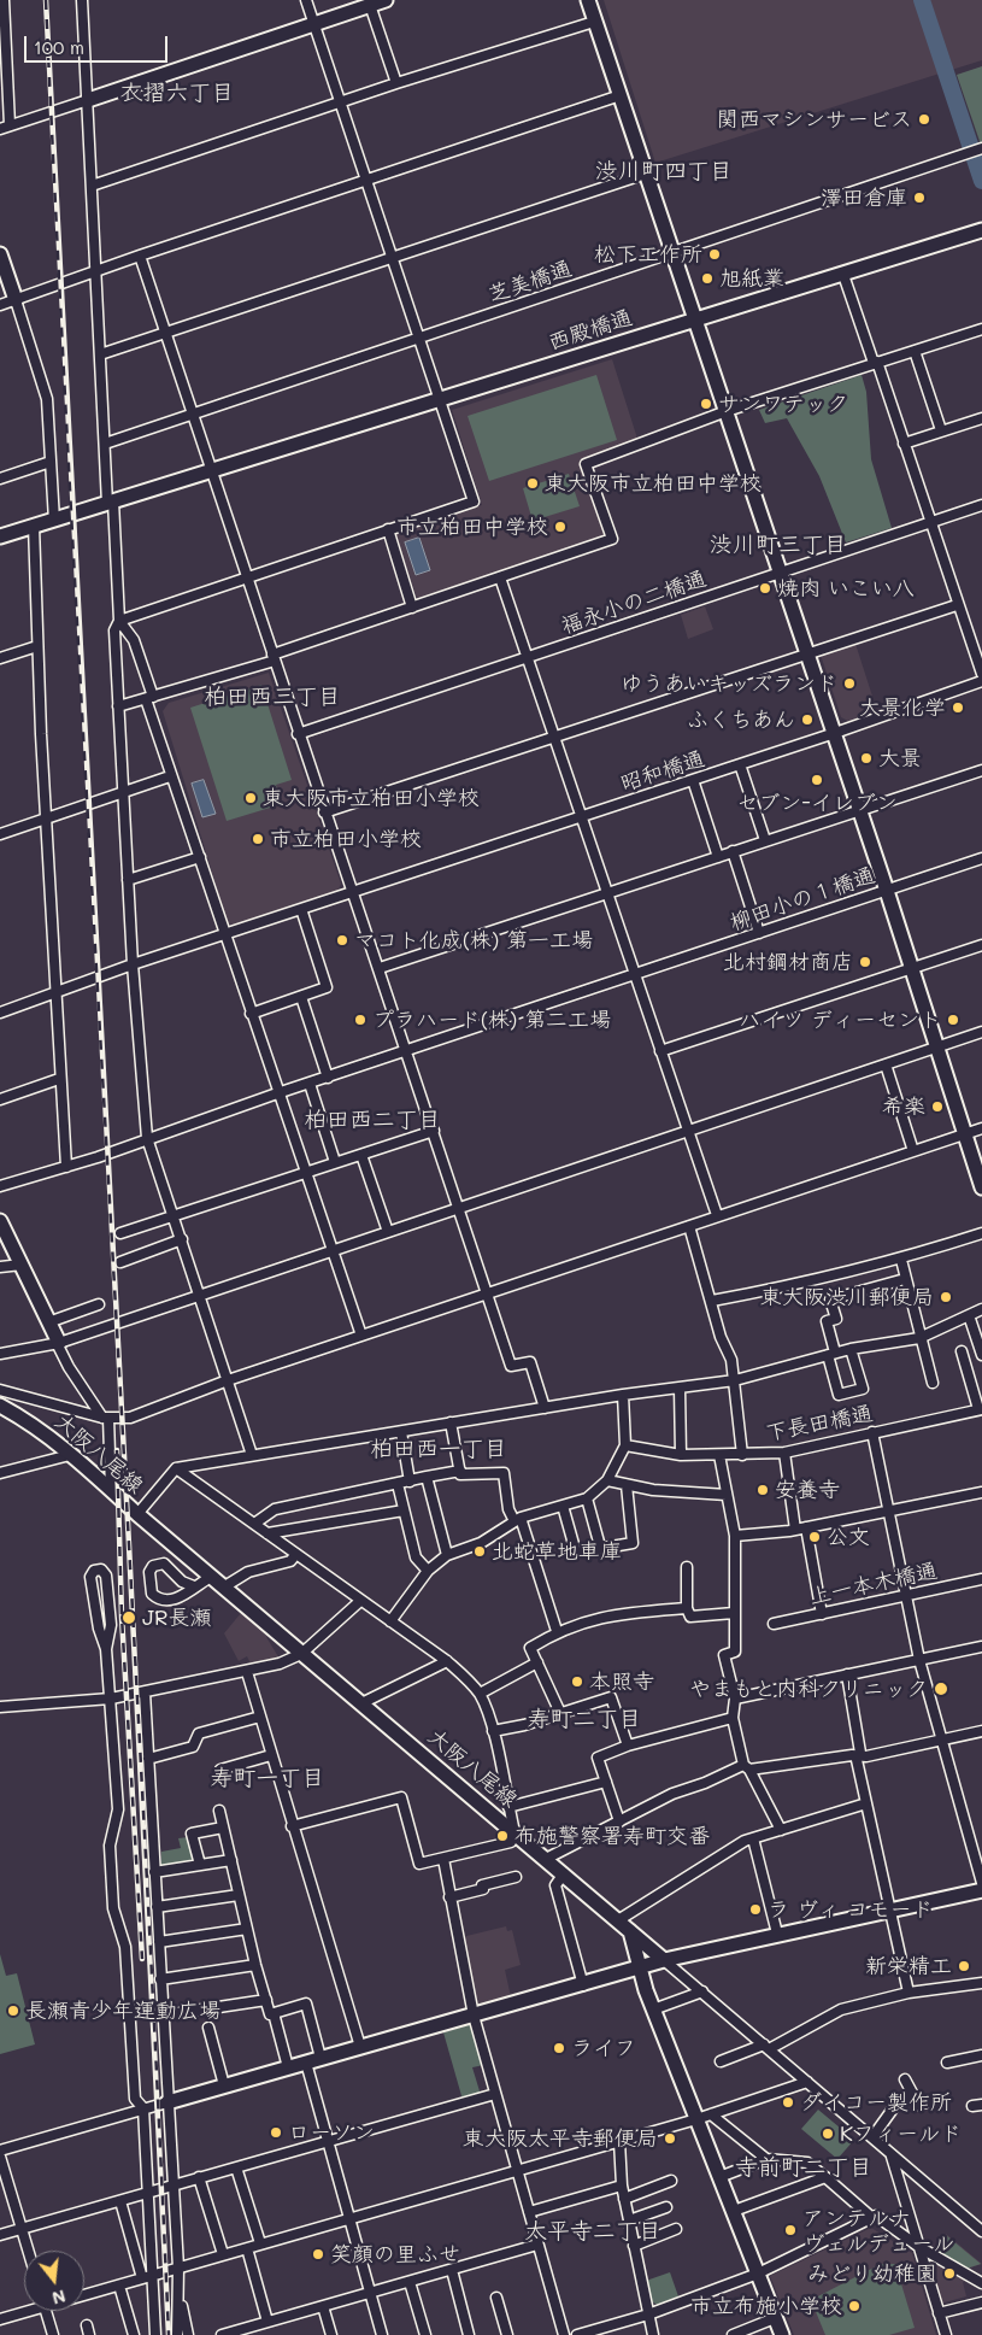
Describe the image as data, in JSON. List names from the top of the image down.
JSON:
{
  "streets": {
    "street": [
      "芝美橋通",
      "西殿橋通",
      "福永小の二橋通",
      "昭和橋通",
      "柳田小の１橋通",
      "下長田橋通",
      "大阪八尾線",
      "上一本木橋通"
    ]
  },
  "districts": [
    "衣摺六丁目",
    "渋川町四丁目",
    "渋川町三丁目",
    "柏田西三丁目",
    "柏田西二丁目",
    "柏田西一丁目",
    "寿町二丁目",
    "寿町一丁目",
    "寺前町二丁目",
    "太平寺二丁目"
  ],
  "places": [
    "関西マシンサービス",
    "澤田倉庫",
    "松下工作所",
    "旭紙業",
    "サンワテック",
    "東大阪市立柏田中学校",
    "市立柏田中学校",
    "焼肉 いこい八",
    "ゆうあいキッズランド",
    "大景化学",
    "ふくちあん",
    "大景",
    "セブン-イレブン",
    "東大阪市立柏田小学校",
    "市立柏田小学校",
    "マコト化成(株) 第一工場",
    "北村鋼材商店",
    "プラハード(株) 第二工場",
    "ハイツ ディーセント",
    "希楽",
    "東大阪渋川郵便局",
    "安養寺",
    "公文",
    "北蛇草地車庫",
    "JR長瀬",
    "本照寺",
    "やまもと内科クリニック",
    "布施警察署寿町交番",
    "ラ ヴィ コモード",
    "新栄精工",
    "長瀬青少年運動広場",
    "ライフ",
    "ダイコー製作所",
    "ローソン",
    "Kフィールド",
    "東大阪太平寺郵便局",
    "アンテルナ ヴェルデュール",
    "笑顔の里ふせ",
    "みどり幼稚園",
    "市立布施小学校"
  ],
  "scale_bar": "100 m",
  "north": "bottom"
}
